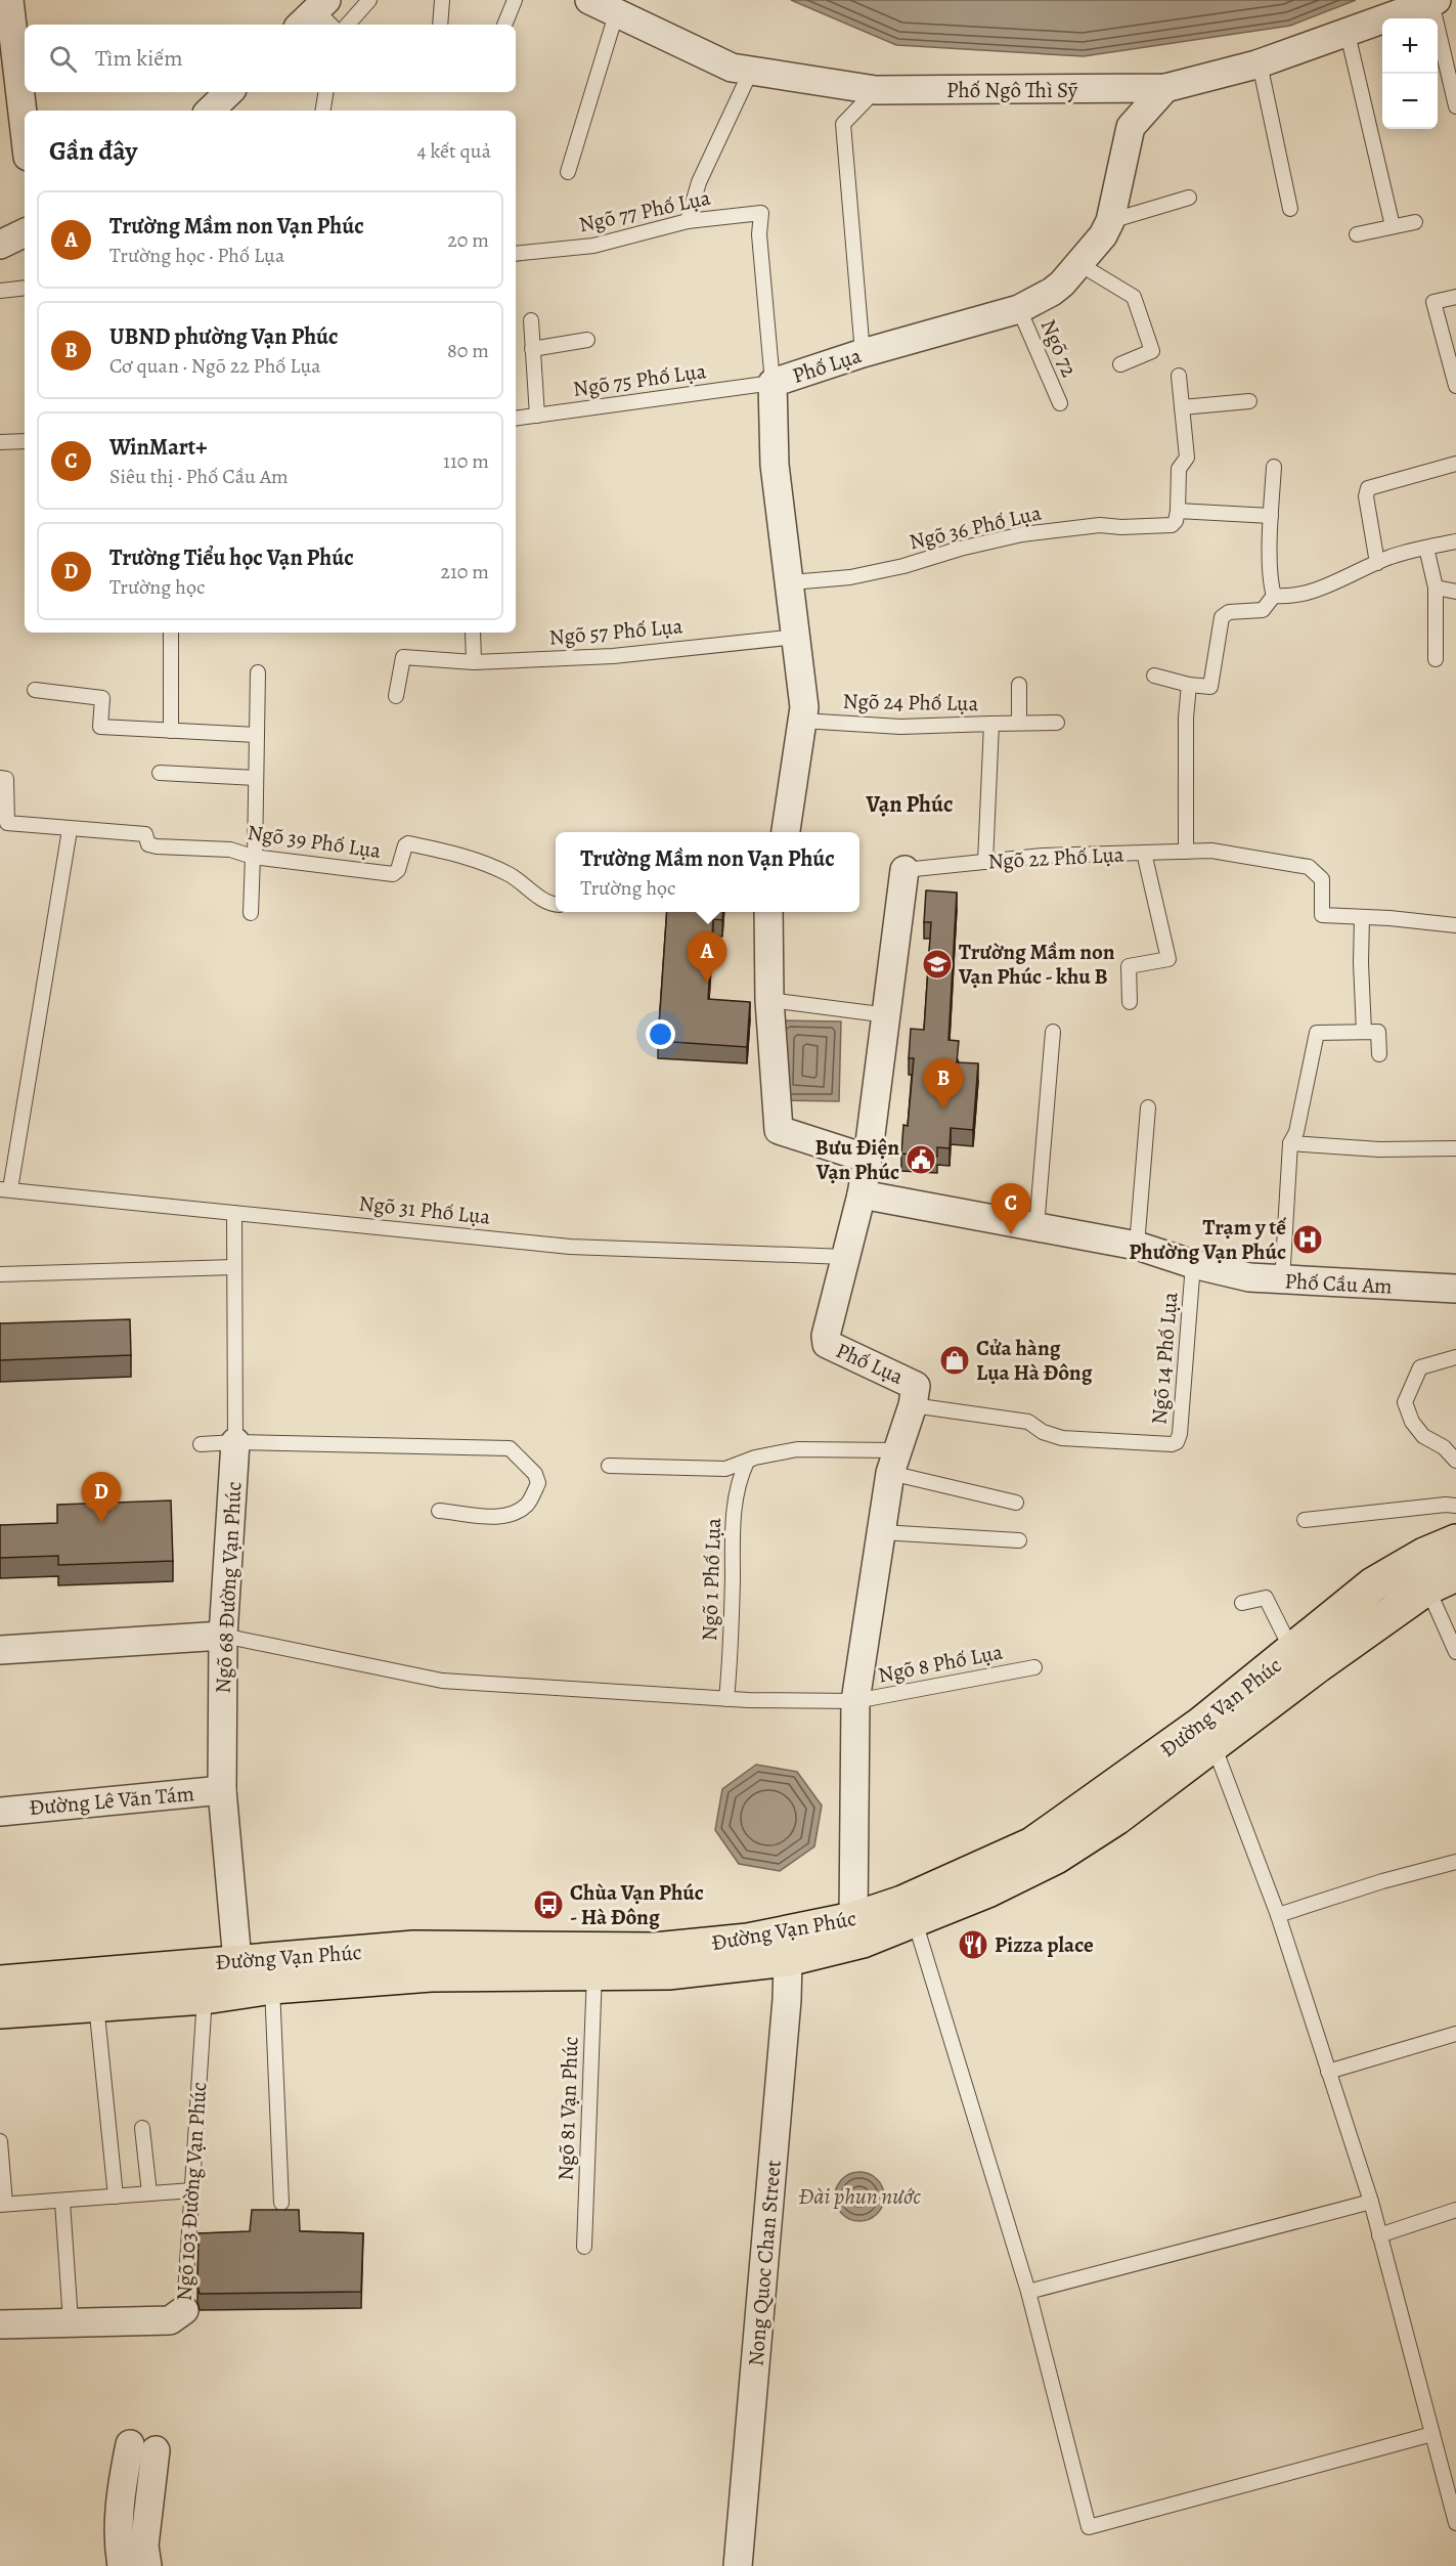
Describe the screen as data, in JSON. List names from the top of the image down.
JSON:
{
  "streets": {
    "main road": ["Đường Vạn Phúc"],
    "street": [
      "Phố Ngô Thì Sỹ",
      "Phố Lụa",
      "Ngõ 22 Phố Lụa",
      "Phố Cầu Am",
      "Ngõ 68 Đường Vạn Phúc",
      "Đường Lê Văn Tám",
      "Ngõ 103 Đường Vạn Phúc",
      "Nong Quoc Chan Street"
    ],
    "lane": [
      "Ngõ 77 Phố Lụa",
      "Ngõ 72",
      "Ngõ 75 Phố Lụa",
      "Ngõ 36 Phố Lụa",
      "Ngõ 57 Phố Lụa",
      "Ngõ 24 Phố Lụa",
      "Ngõ 39 Phố Lụa",
      "Ngõ 31 Phố Lụa",
      "Ngõ 14 Phố Lụa",
      "Ngõ 1 Phố Lụa",
      "Ngõ 8 Phố Lụa",
      "Ngõ 81 Vạn Phúc"
    ]
  },
  "crossings": [
    ["Phố Ngô Thì Sỹ", "Phố Lụa"],
    ["Ngõ 77 Phố Lụa", "Phố Lụa"],
    ["Ngõ 77 Phố Lụa", "Ngõ 75 Phố Lụa"],
    ["Ngõ 72", "Phố Lụa"],
    ["Phố Lụa", "Ngõ 75 Phố Lụa"],
    ["Phố Lụa", "Ngõ 36 Phố Lụa"],
    ["Phố Lụa", "Ngõ 57 Phố Lụa"],
    ["Phố Lụa", "Ngõ 24 Phố Lụa"],
    ["Phố Lụa", "Ngõ 22 Phố Lụa"],
    ["Phố Lụa", "Ngõ 31 Phố Lụa"],
    ["Phố Lụa", "Phố Cầu Am"],
    ["Phố Lụa", "Ngõ 14 Phố Lụa"],
    ["Phố Lụa", "Ngõ 8 Phố Lụa"],
    ["Phố Lụa", "Đường Vạn Phúc"],
    ["Ngõ 24 Phố Lụa", "Ngõ 22 Phố Lụa"],
    ["Ngõ 31 Phố Lụa", "Ngõ 68 Đường Vạn Phúc"],
    ["Phố Cầu Am", "Ngõ 14 Phố Lụa"],
    ["Ngõ 1 Phố Lụa", "Ngõ 8 Phố Lụa"],
    ["Ngõ 68 Đường Vạn Phúc", "Ngõ 8 Phố Lụa"],
    ["Ngõ 68 Đường Vạn Phúc", "Đường Vạn Phúc"],
    ["Ngõ 68 Đường Vạn Phúc", "Đường Lê Văn Tám"],
    ["Đường Vạn Phúc", "Ngõ 81 Vạn Phúc"],
    ["Đường Vạn Phúc", "Ngõ 103 Đường Vạn Phúc"],
    ["Đường Vạn Phúc", "Nong Quoc Chan Street"]
  ],
  "districts": ["Vạn Phúc"],
  "water": ["Đài phun nước"],
  "places": {
    "school or university": ["Trường Mầm non Vạn Phúc - khu B"],
    "public building": ["Bưu Điện Vạn Phúc"],
    "hospital": ["Trạm y tế Phường Vạn Phúc"],
    "shop": ["Cửa hàng Lụa Hà Đông"],
    "bus stop": ["Chùa Vạn Phúc - Hà Đông"],
    "restaurant": ["Pizza place"]
  },
  "page": {
    "map_buttons": ["+", "−"],
    "search": "Tìm kiếm",
    "heading": ["Gần đây", "4 kết quả"],
    "list": [
      {
        "mark": "A",
        "name": "Trường Mầm non Vạn Phúc",
        "note": "Trường học · Phố Lụa",
        "value": "20 m"
      },
      {
        "mark": "B",
        "name": "UBND phường Vạn Phúc",
        "note": "Cơ quan · Ngõ 22 Phố Lụa",
        "value": "80 m"
      },
      {
        "mark": "C",
        "name": "WinMart+",
        "note": "Siêu thị · Phố Cầu Am",
        "value": "110 m"
      },
      {
        "mark": "D",
        "name": "Trường Tiểu học Vạn Phúc",
        "note": "Trường học",
        "value": "210 m"
      }
    ],
    "popup": ["Trường Mầm non Vạn Phúc", "Trường học"],
    "pins": [
      "A",
      "B",
      "C",
      "D"
    ]
  }
}
